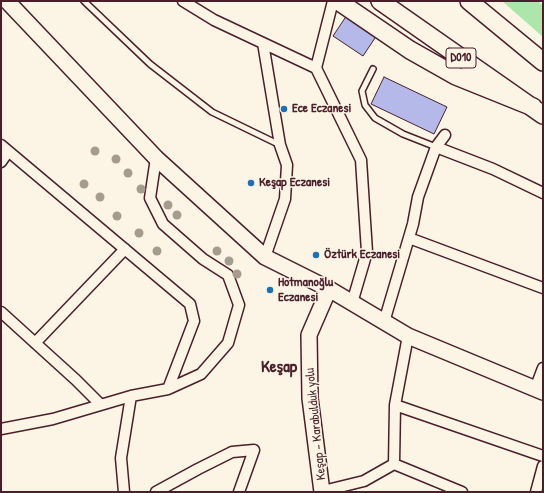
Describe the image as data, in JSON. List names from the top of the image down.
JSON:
{
  "streets": {
    "highway": ["D010"],
    "main road": ["Keşap - Karabulduk yolu"]
  },
  "districts": ["Keşap"],
  "places": [
    "Ece Eczanesi",
    "Keşap Eczanesi",
    "Öztürk Eczanesi",
    "Hotmanoğlu Eczanesi"
  ]
}
